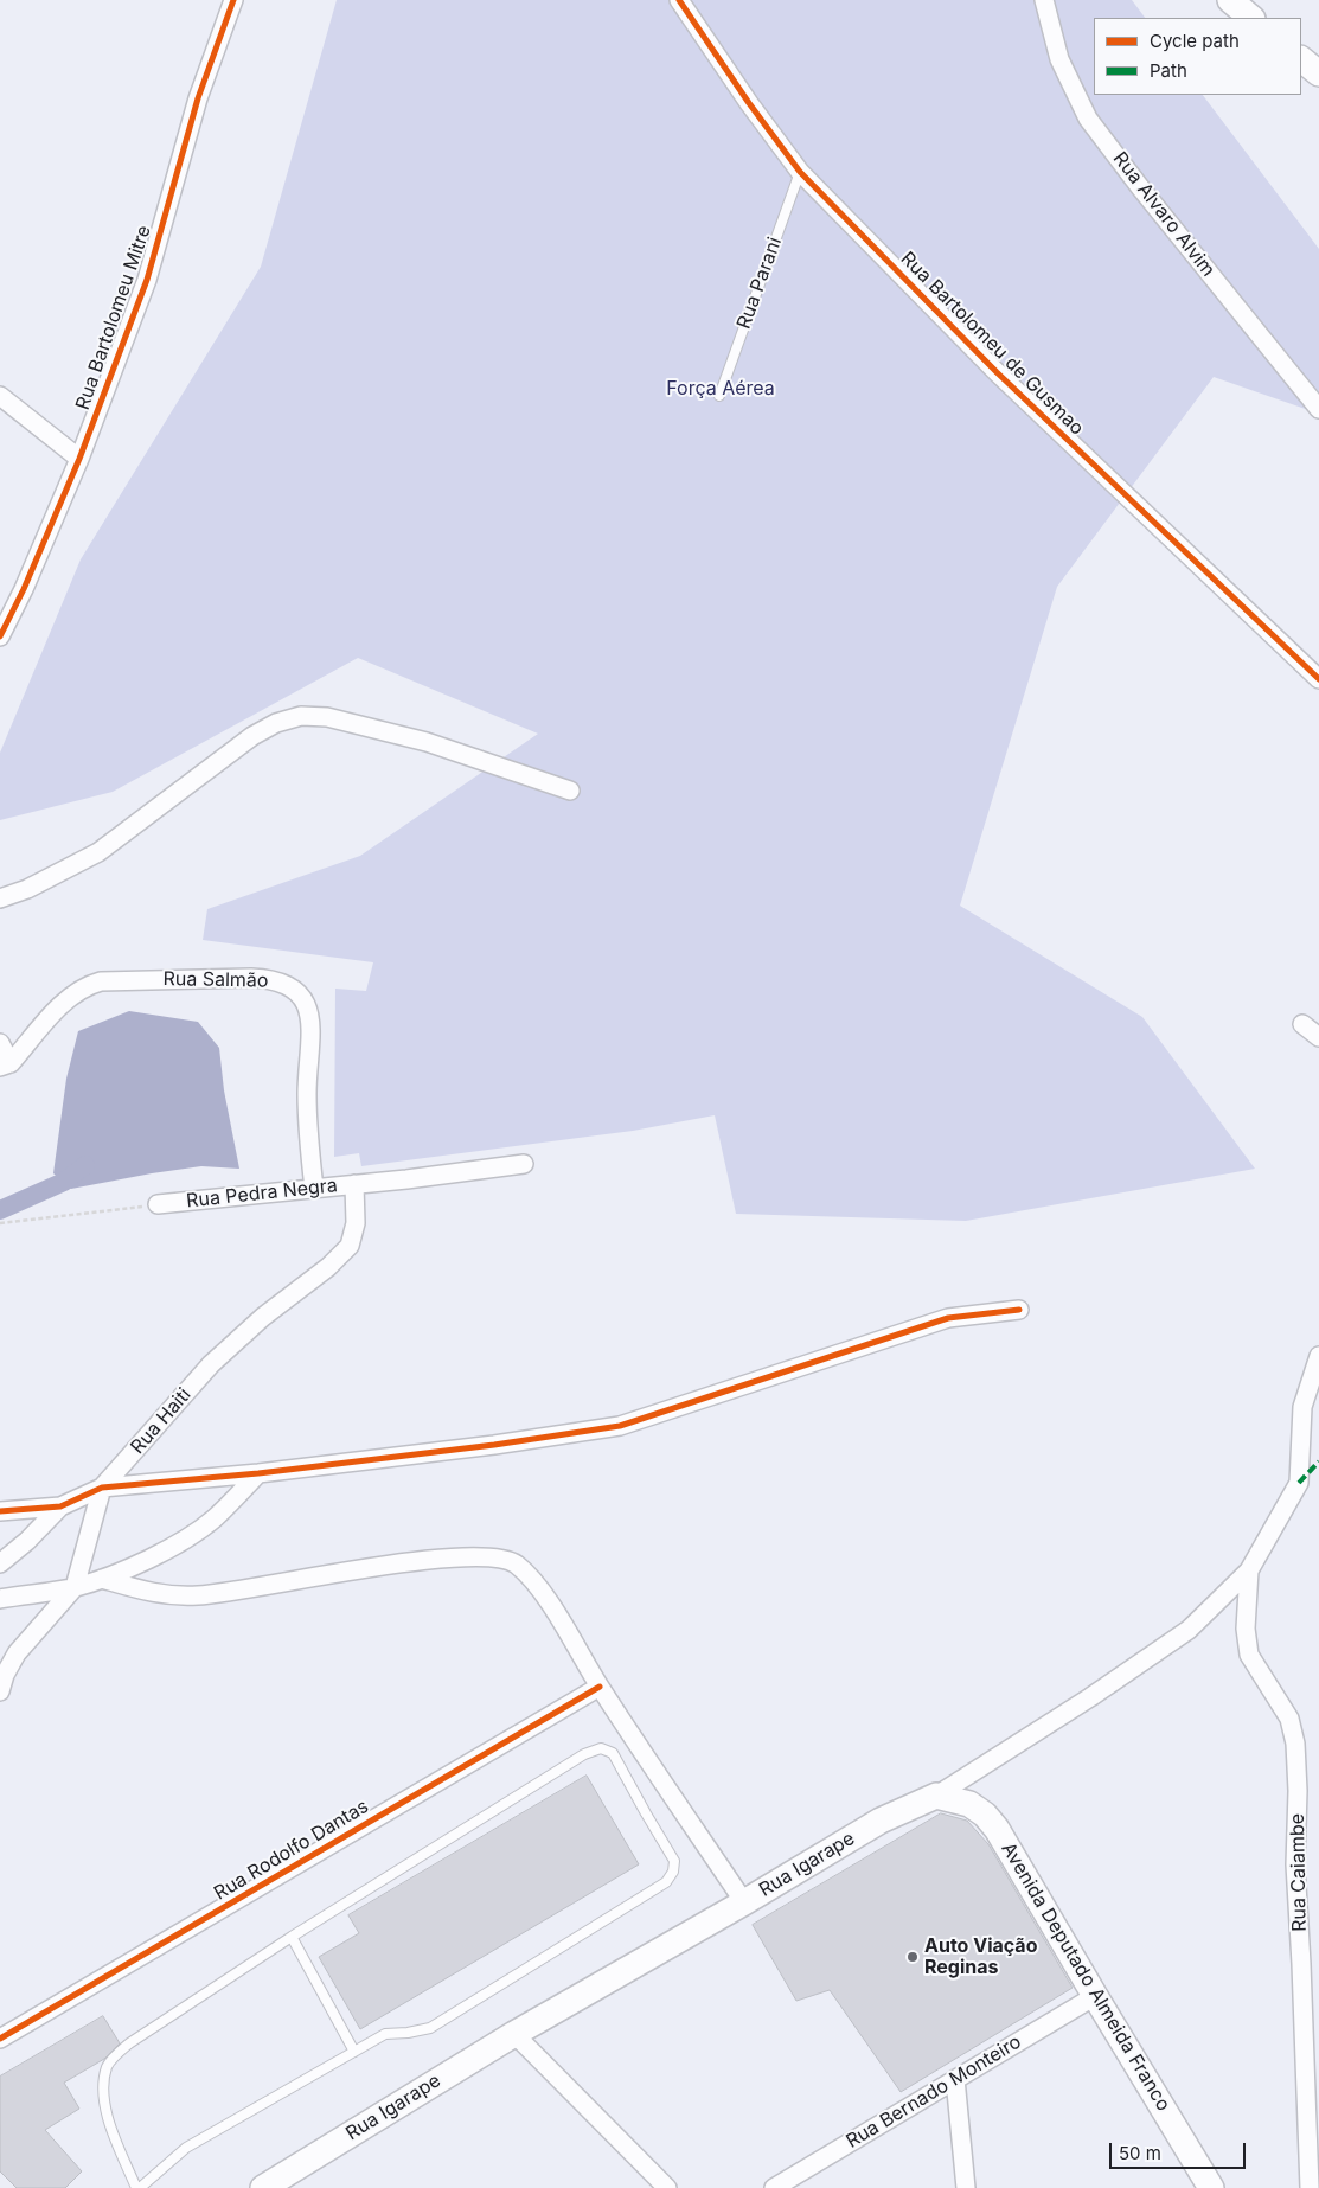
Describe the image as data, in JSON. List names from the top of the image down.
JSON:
{
  "streets": {
    "main road": ["Rua Igarape", "Avenida Deputado Almeida Franco"],
    "street": [
      "Rua Alvaro Alvim",
      "Rua Bartolomeu Mitre",
      "Rua Bartolomeu de Gusmao",
      "Rua Salmão",
      "Rua Pedra Negra",
      "Rua Haiti",
      "Rua Rodolfo Dantas",
      "Rua Caiambe",
      "Rua Bernado Monteiro"
    ],
    "lane": ["Rua Parani"]
  },
  "crossings": [
    ["Rua Parani", "Rua Bartolomeu de Gusmao"],
    ["Rua Salmão", "Rua Pedra Negra"],
    ["Rua Pedra Negra", "Rua Haiti"],
    ["Rua Igarape", "Rua Caiambe"],
    ["Rua Igarape", "Avenida Deputado Almeida Franco"],
    ["Avenida Deputado Almeida Franco", "Rua Bernado Monteiro"]
  ],
  "parks": ["Força Aérea"],
  "places": ["Auto Viação Reginas"],
  "legend": ["Cycle path", "Path"],
  "scale_bar": "50 m"
}
